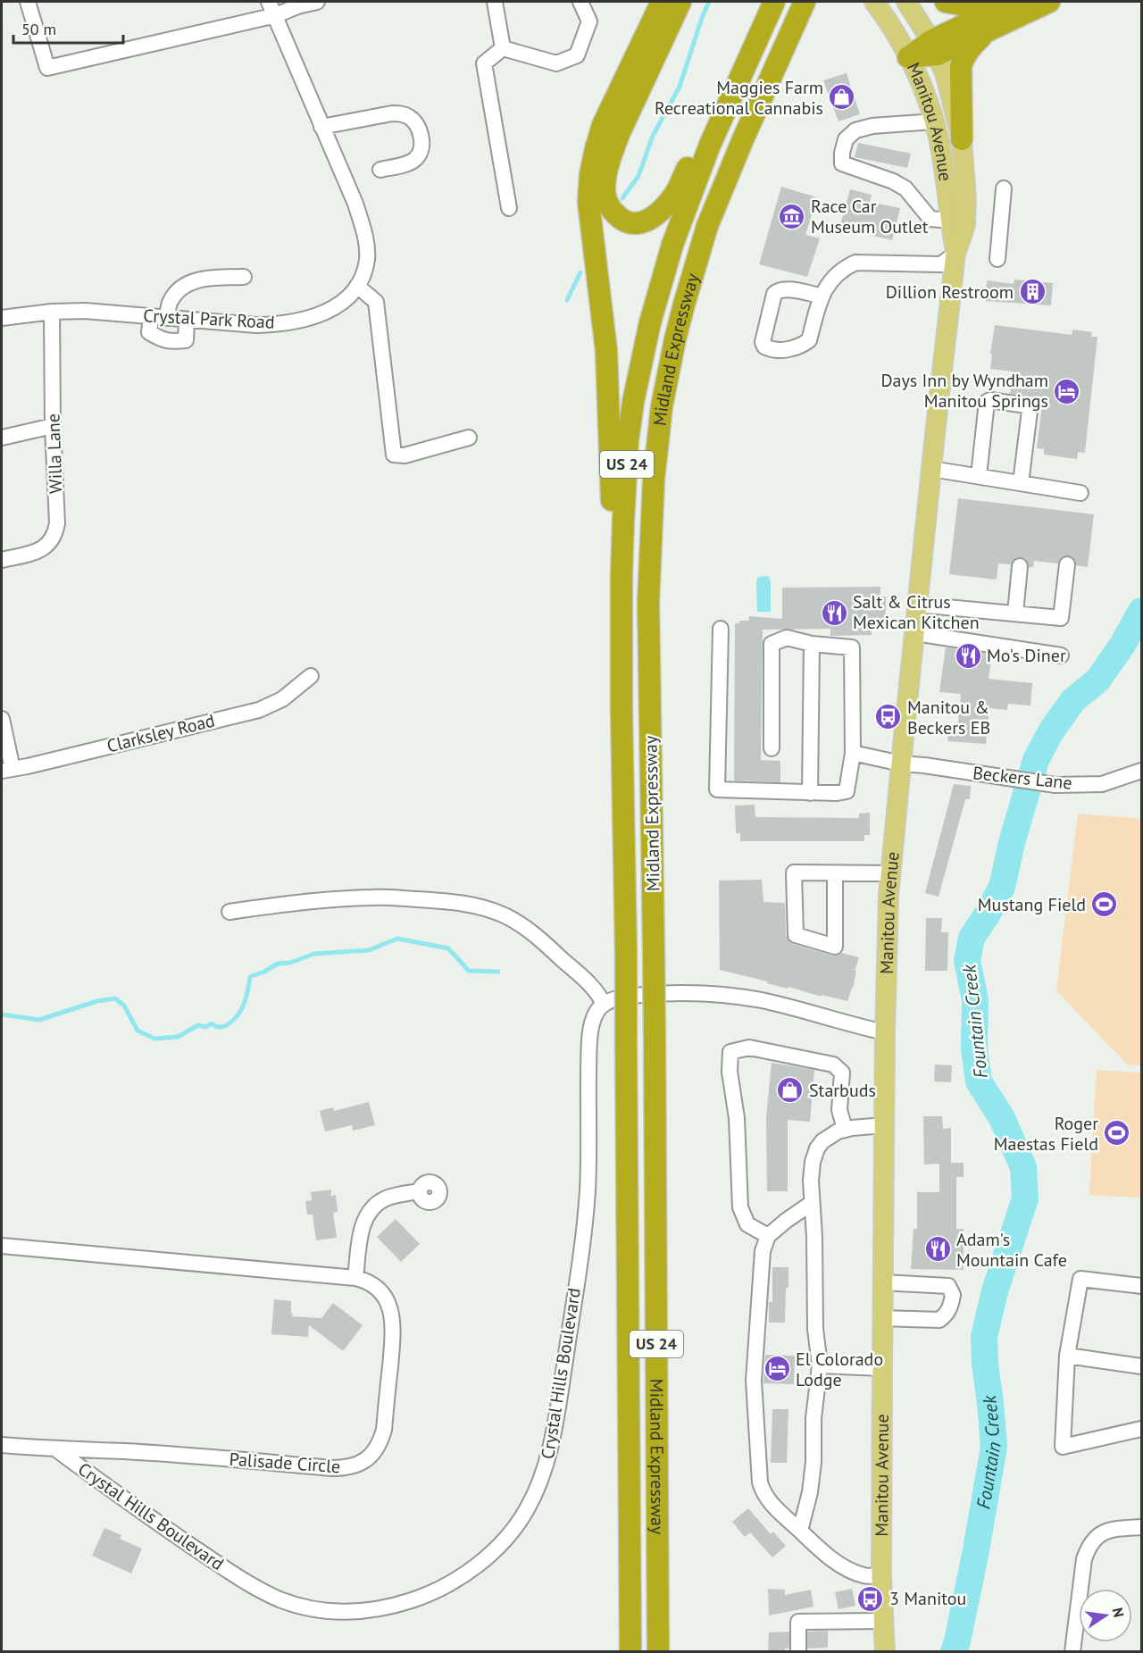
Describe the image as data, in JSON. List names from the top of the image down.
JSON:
{
  "streets": {
    "highway": ["Midland Expressway", "US 24"],
    "main road": ["Manitou Avenue"],
    "street": [
      "Crystal Park Road",
      "Willa Lane",
      "Clarksley Road",
      "Beckers Lane",
      "Crystal Hills Boulevard",
      "Palisade Circle"
    ]
  },
  "crossings": [
    ["Manitou Avenue", "Beckers Lane"],
    ["Crystal Park Road", "Willa Lane"],
    ["Crystal Hills Boulevard", "Palisade Circle"]
  ],
  "water": ["Fountain Creek"],
  "places": {
    "shop": ["Maggies Farm Recreational Cannabis", "Starbuds"],
    "museum": ["Race Car Museum Outlet"],
    "building": ["Dillion Restroom"],
    "hotel": ["Days Inn by Wyndham Manitou Springs", "El Colorado Lodge"],
    "restaurant": ["Salt & Citrus Mexican Kitchen", "Mo's Diner", "Adam's Mountain Cafe"],
    "bus stop": ["Manitou & Beckers EB", "3 Manitou"],
    "sports": ["Mustang Field", "Roger Maestas Field"]
  },
  "scale_bar": "50 m",
  "north": "right"
}
